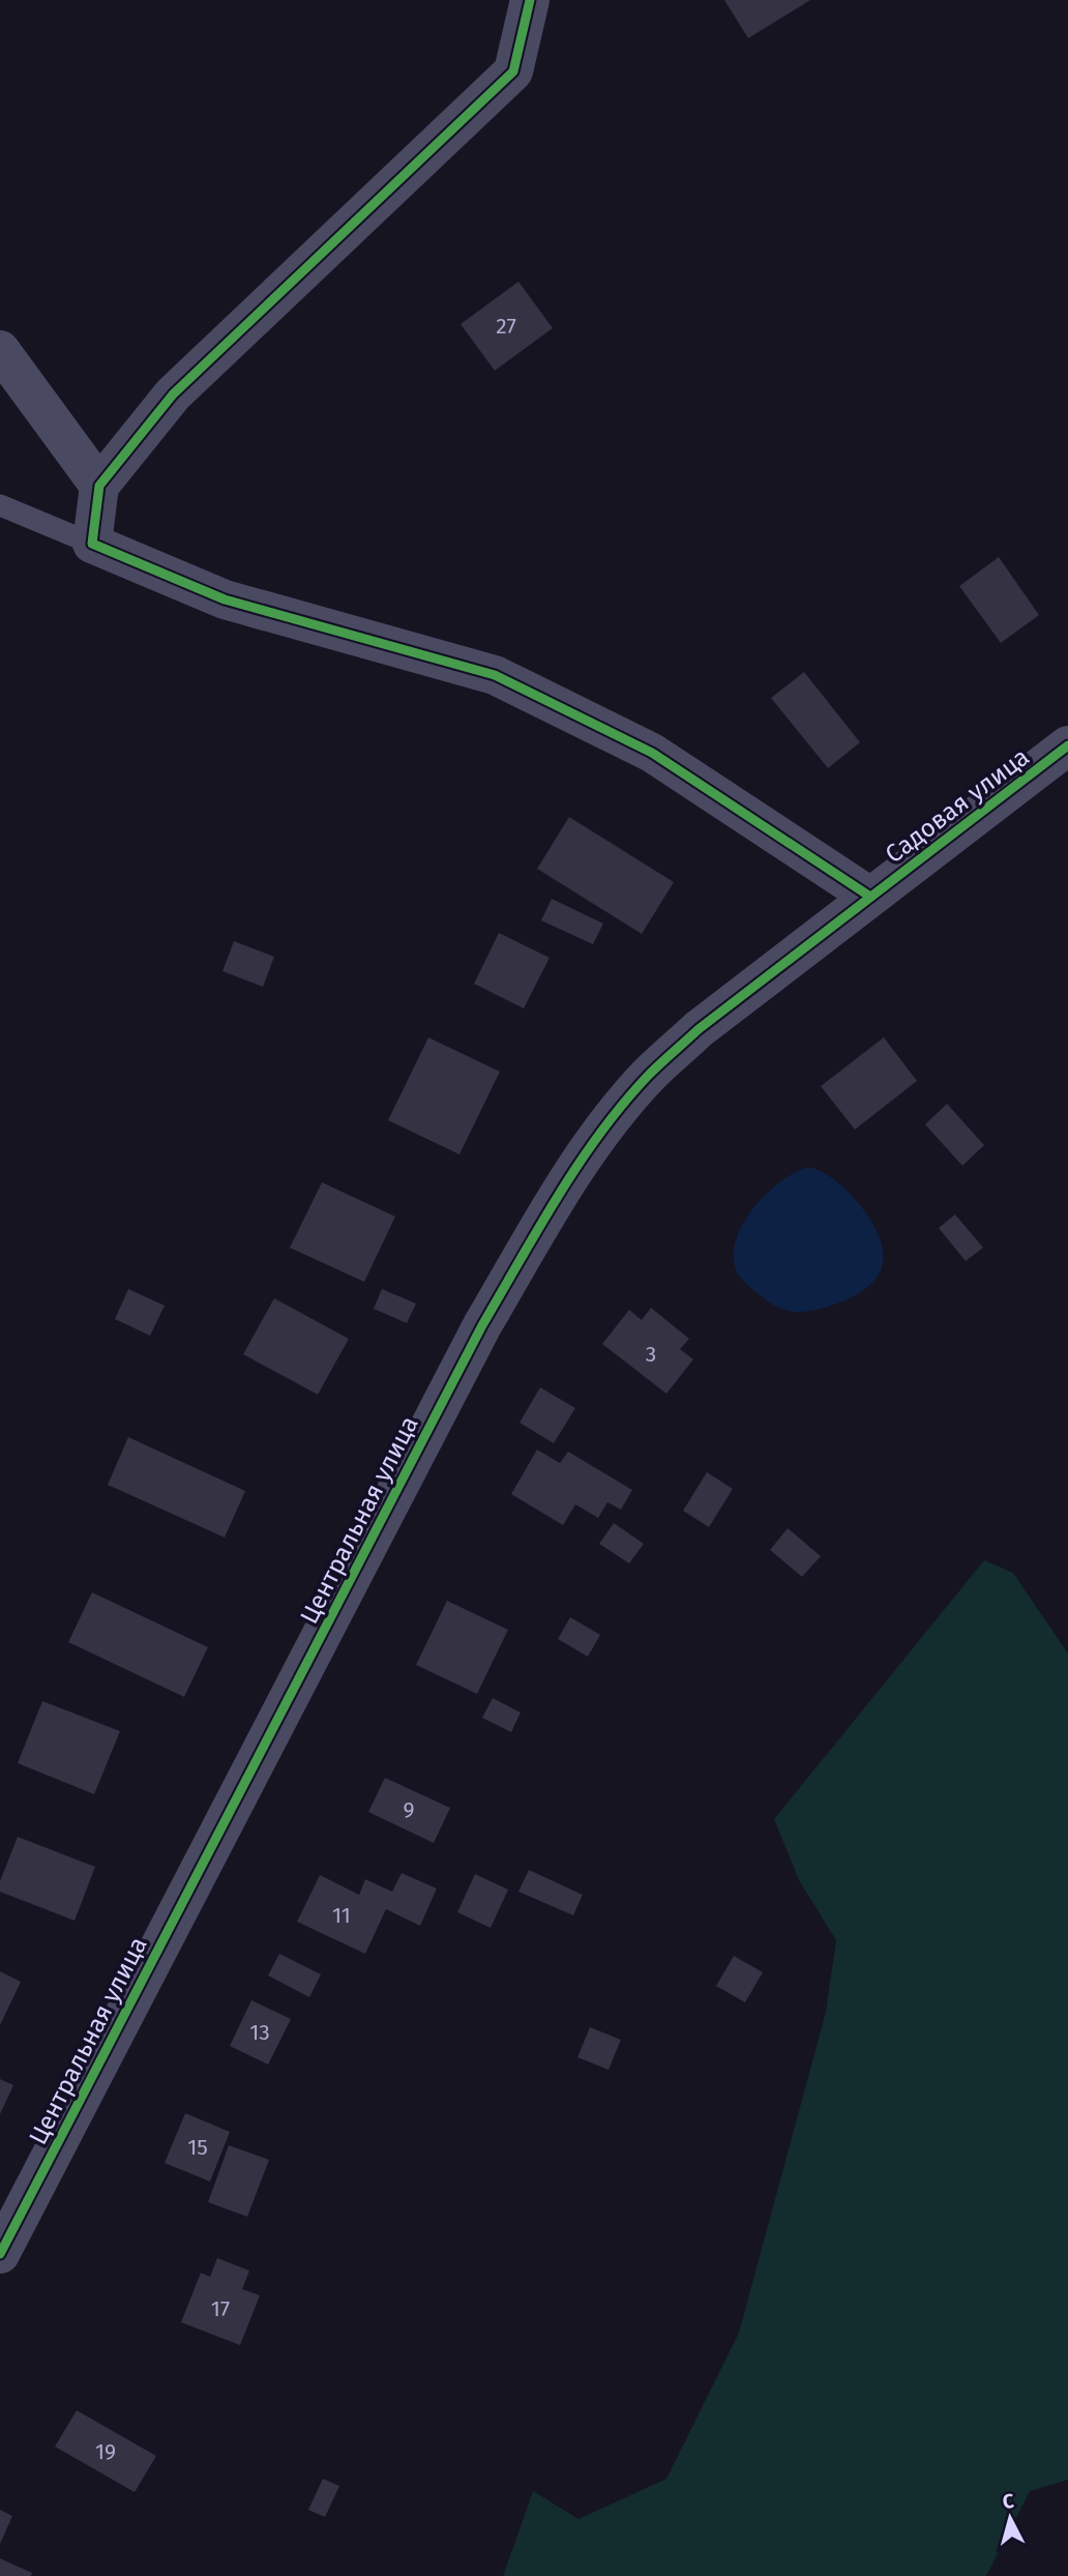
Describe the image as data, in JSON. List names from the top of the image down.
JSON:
{
  "streets": {
    "street": ["Садовая улица", "Центральная улица"]
  },
  "crossings": [
    ["Садовая улица", "Центральная улица"]
  ],
  "house_numbers": [
    "27",
    "3",
    "9",
    "11",
    "13",
    "15",
    "17",
    "19"
  ],
  "north": "top"
}
